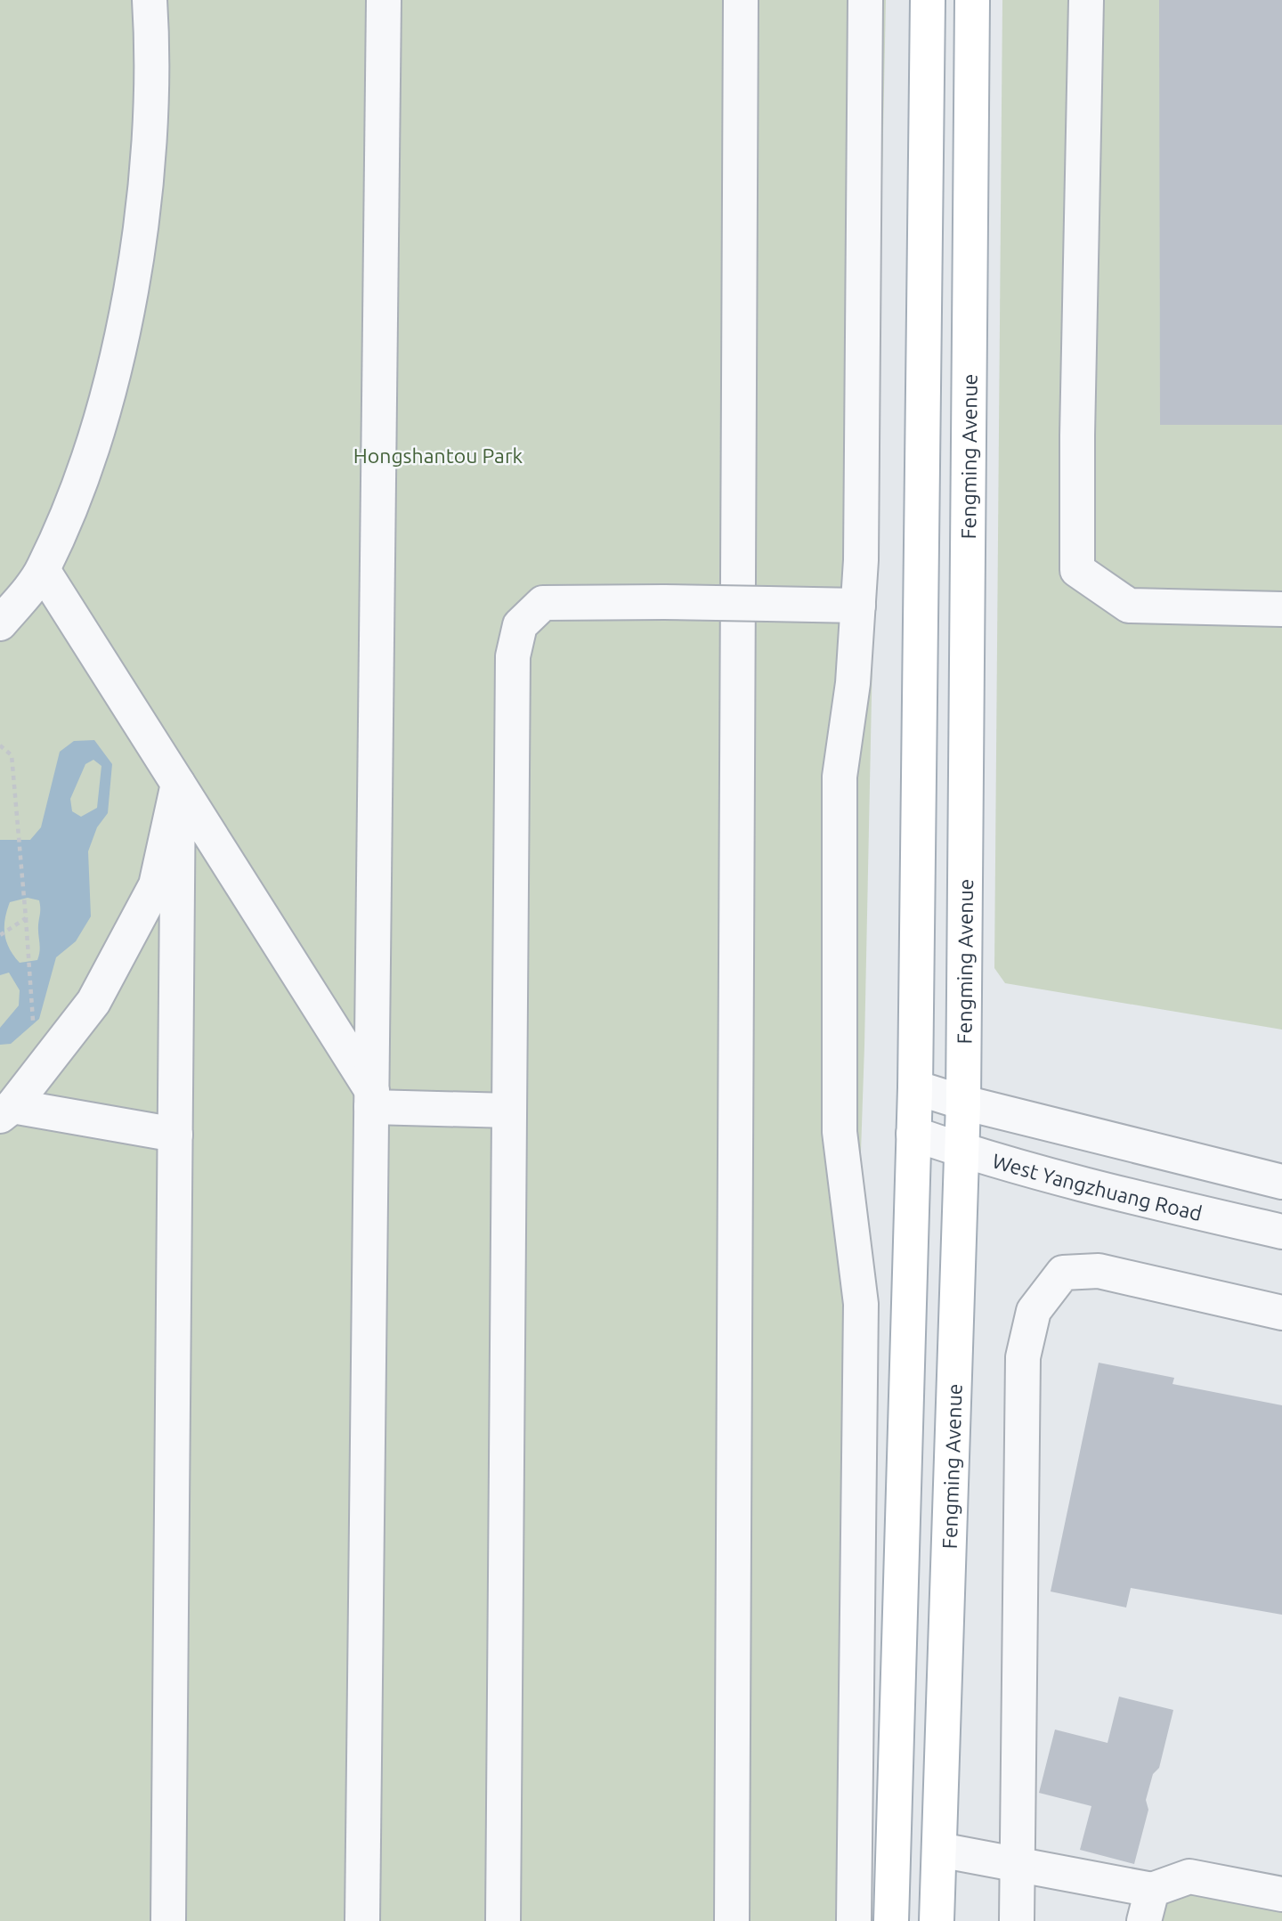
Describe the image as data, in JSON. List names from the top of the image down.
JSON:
{
  "streets": {
    "main road": ["Fengming Avenue"],
    "street": ["West Yangzhuang Road"]
  },
  "crossings": [
    ["Fengming Avenue", "West Yangzhuang Road"]
  ],
  "parks": ["Hongshantou Park"]
}
